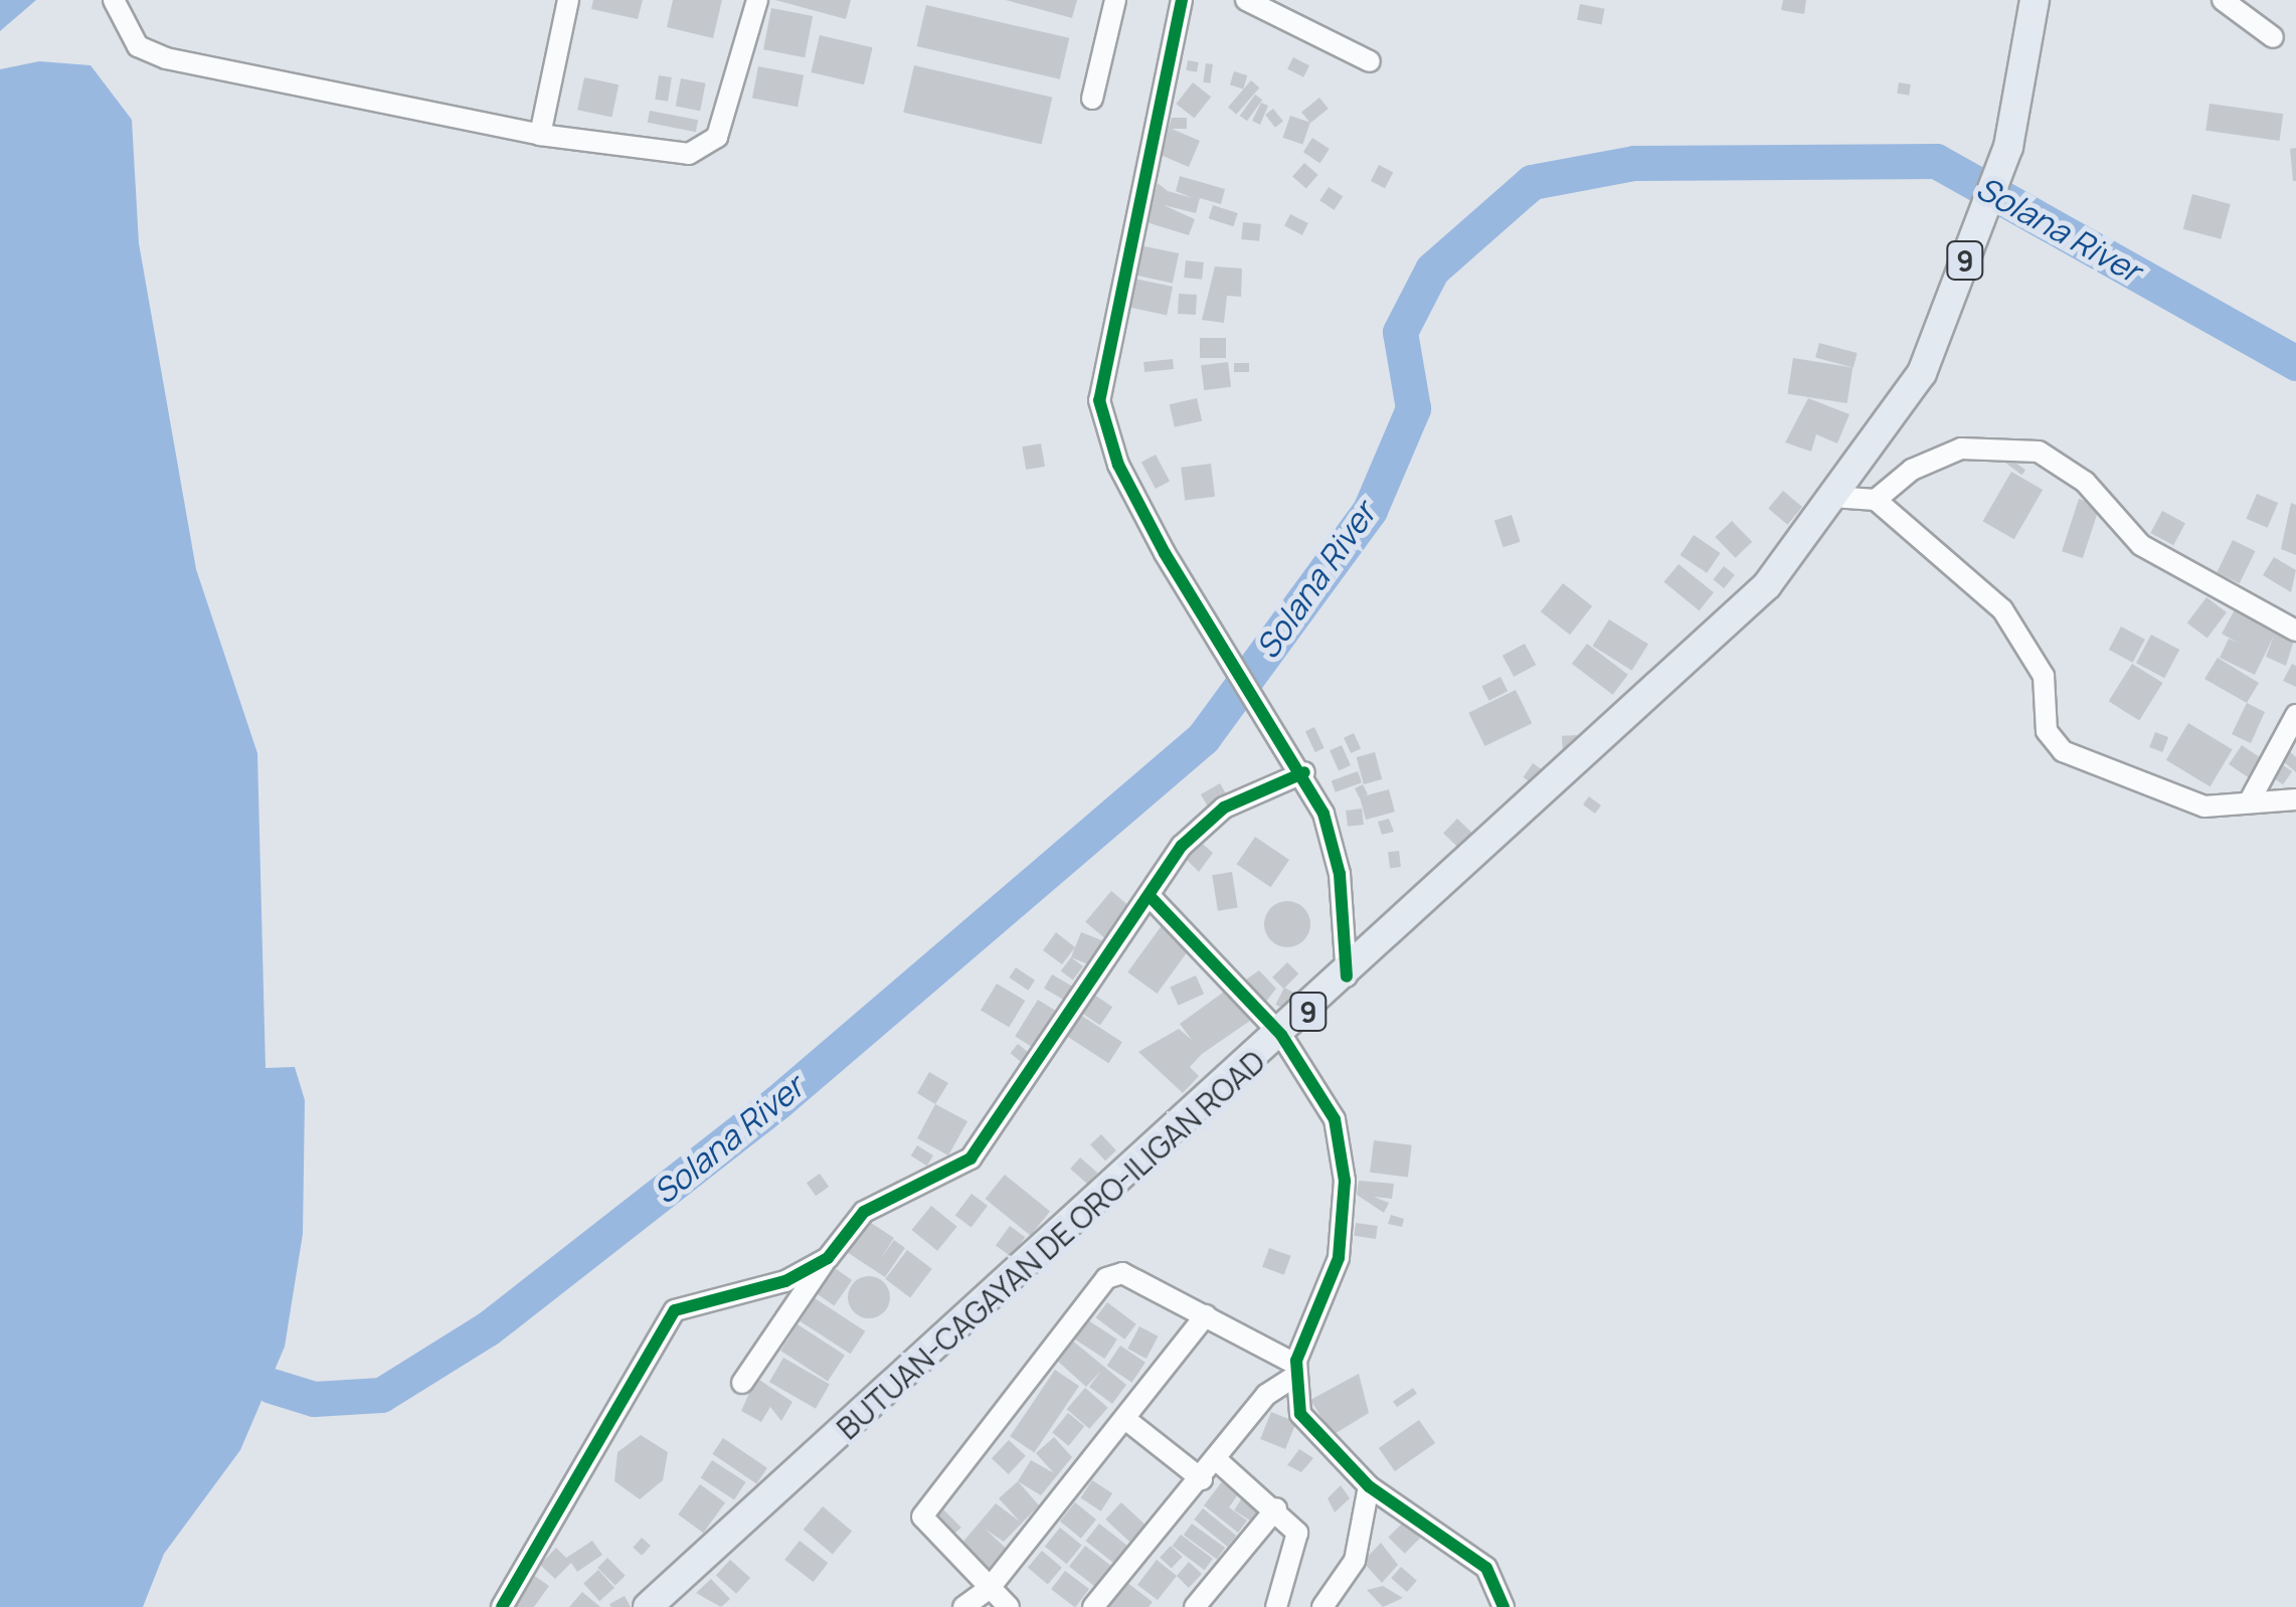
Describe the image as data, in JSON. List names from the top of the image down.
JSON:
{
  "streets": {
    "highway": ["9", "BUTUAN-CAGAYAN DE ORO-ILIGAN ROAD"]
  },
  "water": ["Solana River"]
}
